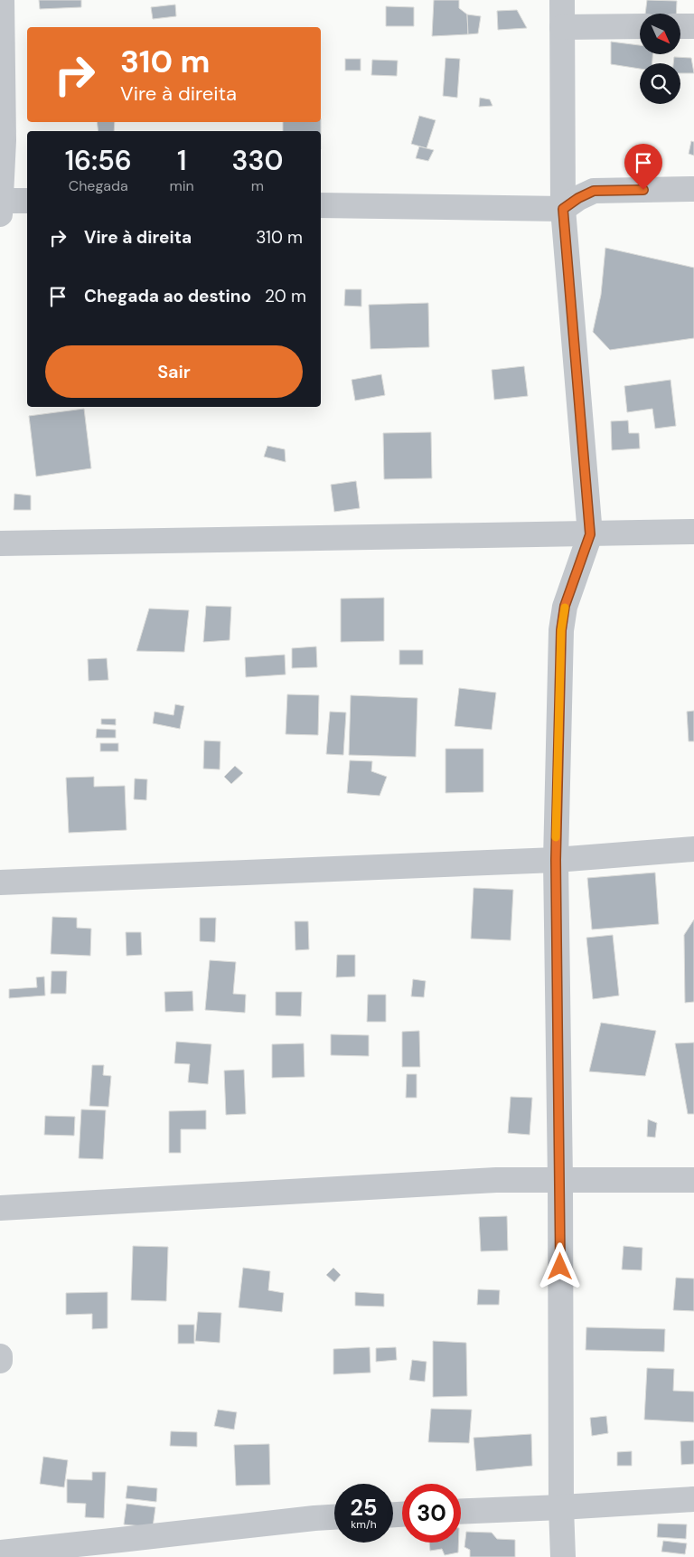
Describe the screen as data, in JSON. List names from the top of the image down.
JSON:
{
  "north": "bottom right",
  "page": {
    "turn": ["310 m", "Vire à direita"],
    "eta": [
      "16:56",
      "Chegada",
      "1",
      "min",
      "330",
      "m"
    ],
    "list": [
      {
        "name": "Vire à direita",
        "value": "310 m"
      },
      {
        "name": "Chegada ao destino",
        "value": "20 m"
      }
    ],
    "buttons": "Sair",
    "speed": "25 km/h",
    "limit": "30"
  }
}
